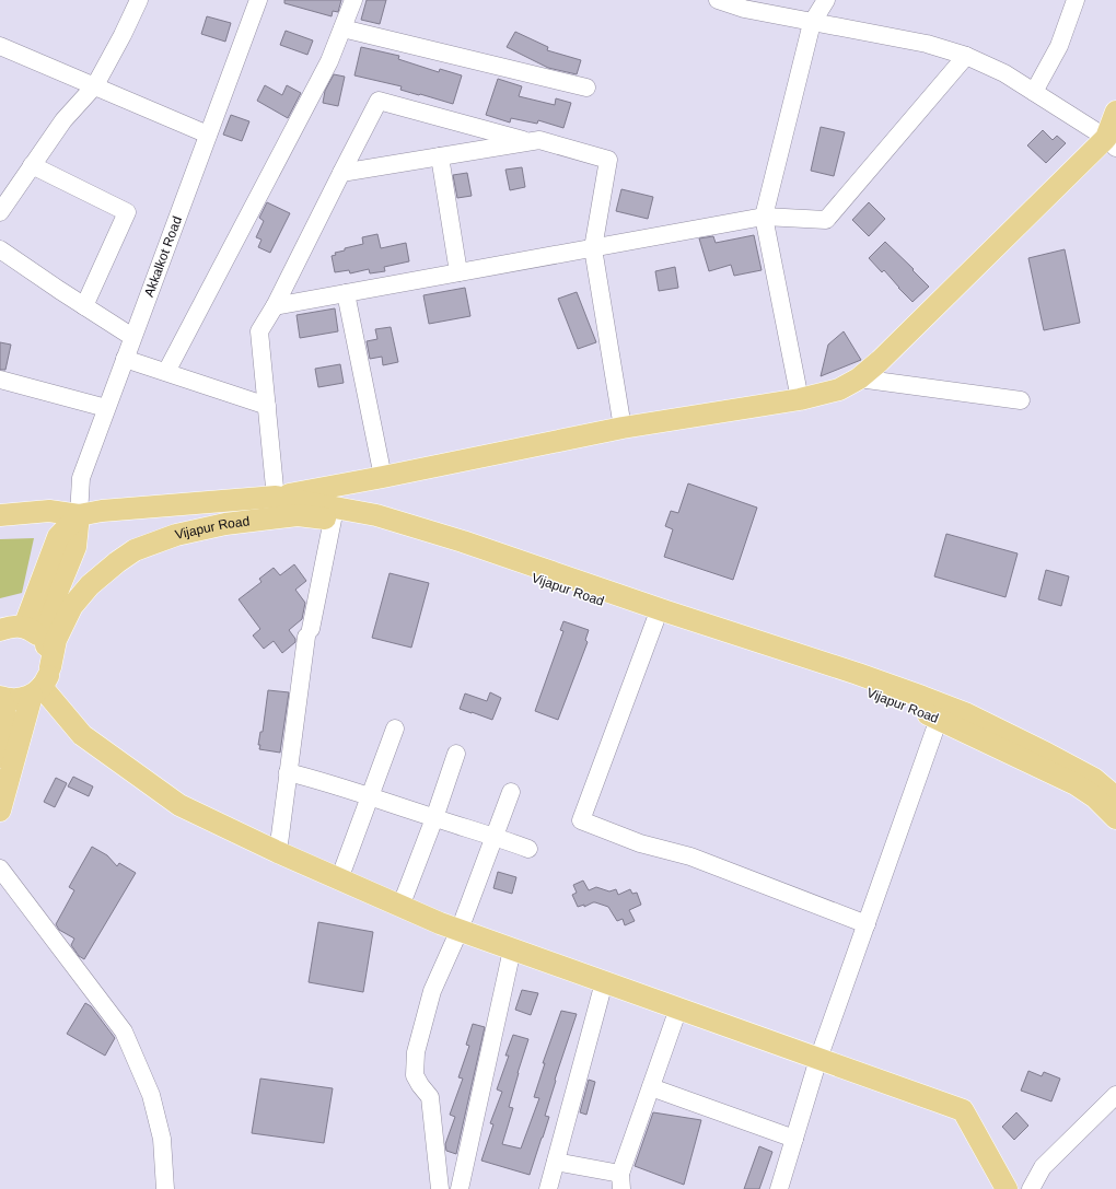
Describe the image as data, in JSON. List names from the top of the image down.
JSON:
{
  "streets": {
    "main road": ["Vijapur Road"],
    "street": ["Akkalkot Road"]
  },
  "crossings": [
    ["Akkalkot Road", "Vijapur Road"]
  ]
}
